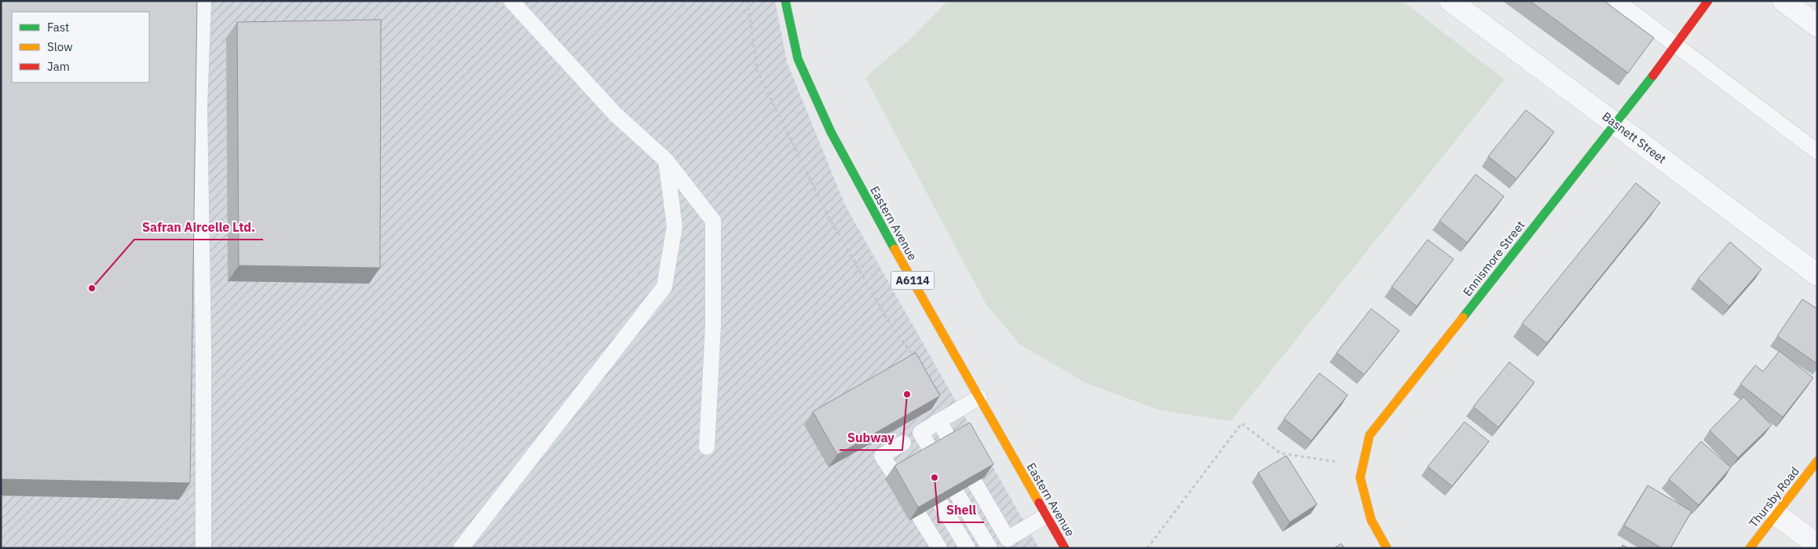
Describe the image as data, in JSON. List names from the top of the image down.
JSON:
{
  "streets": {
    "main road": [
      "Eastern Avenue",
      "Ennismore Street",
      "A6114",
      "Thursby Road"
    ],
    "street": ["Basnett Street"]
  },
  "crossings": [
    ["Basnett Street", "Ennismore Street"]
  ],
  "places": ["Safran Aircelle Ltd.", "Subway", "Shell"],
  "legend": ["Fast", "Slow", "Jam"]
}
